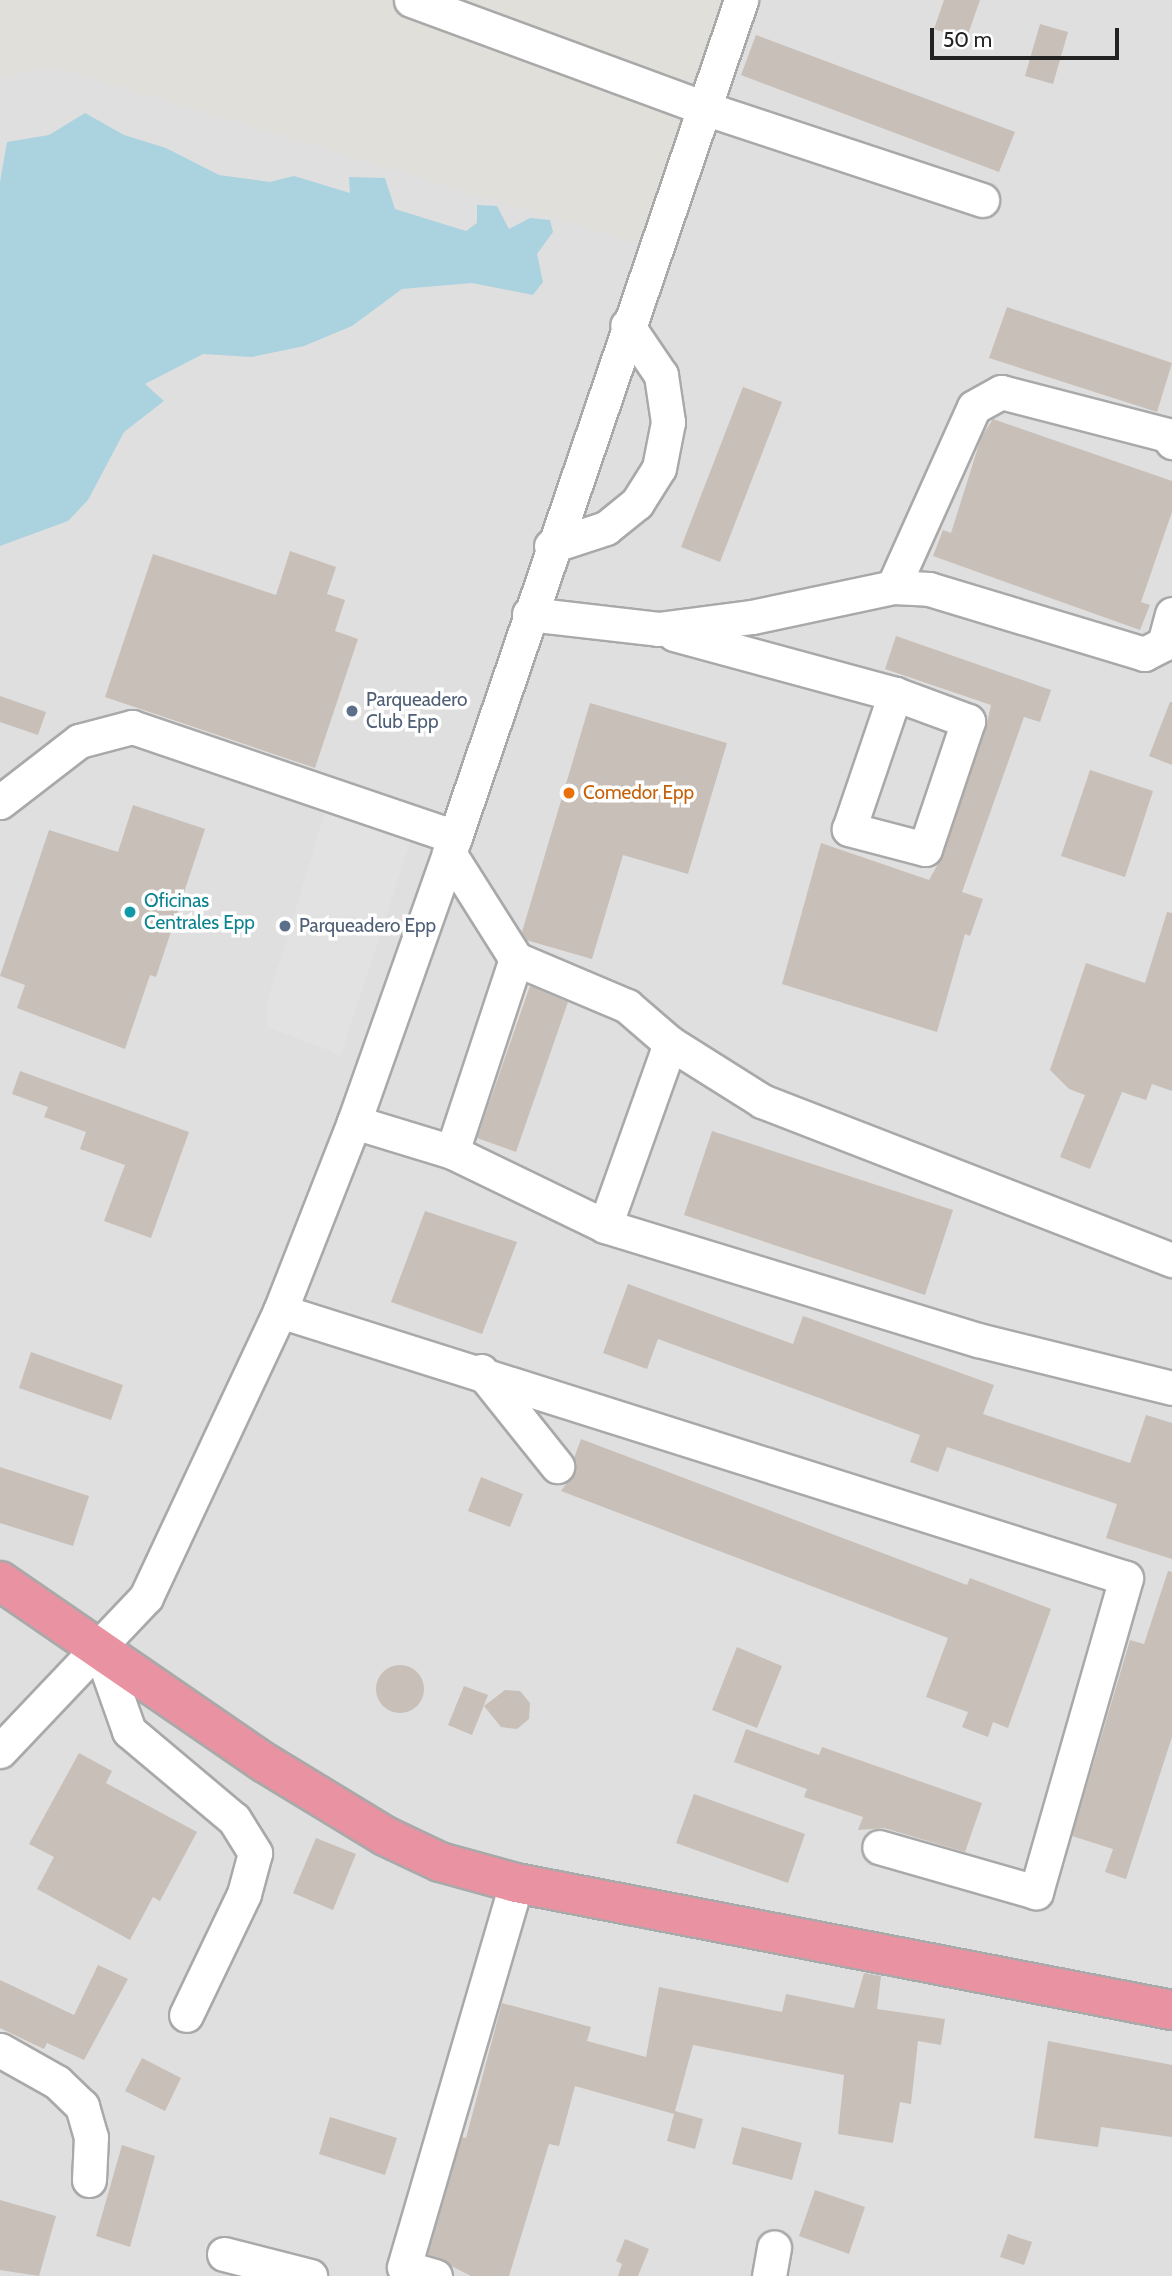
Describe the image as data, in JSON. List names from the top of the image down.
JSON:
{
  "places": [
    "Parqueadero Club Epp",
    "Comedor Epp",
    "Oficinas Centrales Epp",
    "Parqueadero Epp"
  ],
  "scale_bar": "50 m"
}
